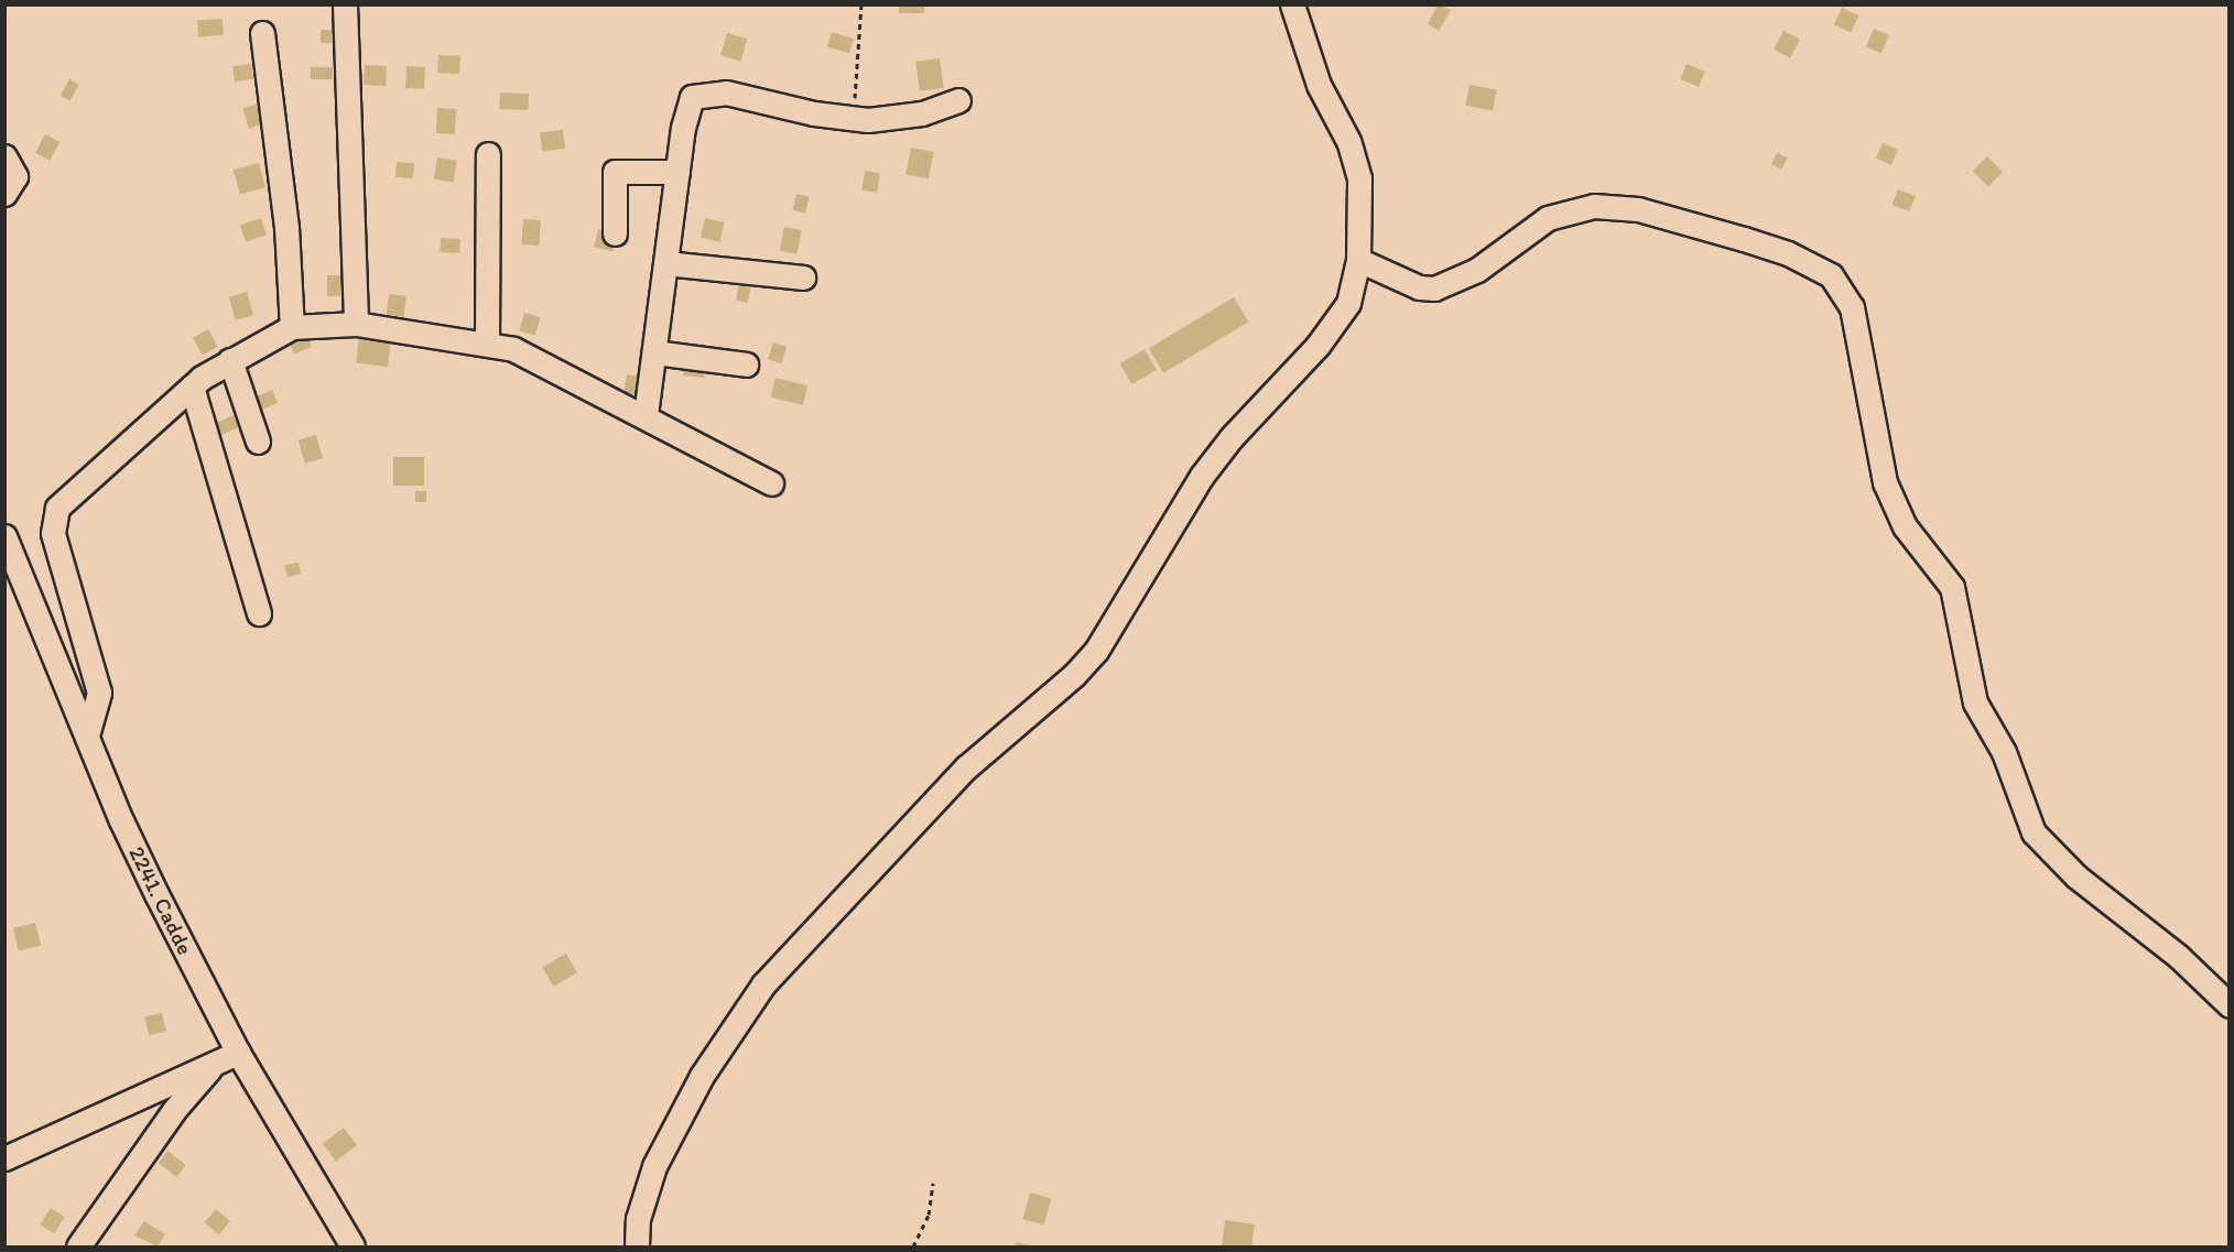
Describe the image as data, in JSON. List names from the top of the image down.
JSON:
{
  "streets": {
    "street": ["2241. Cadde"]
  }
}
